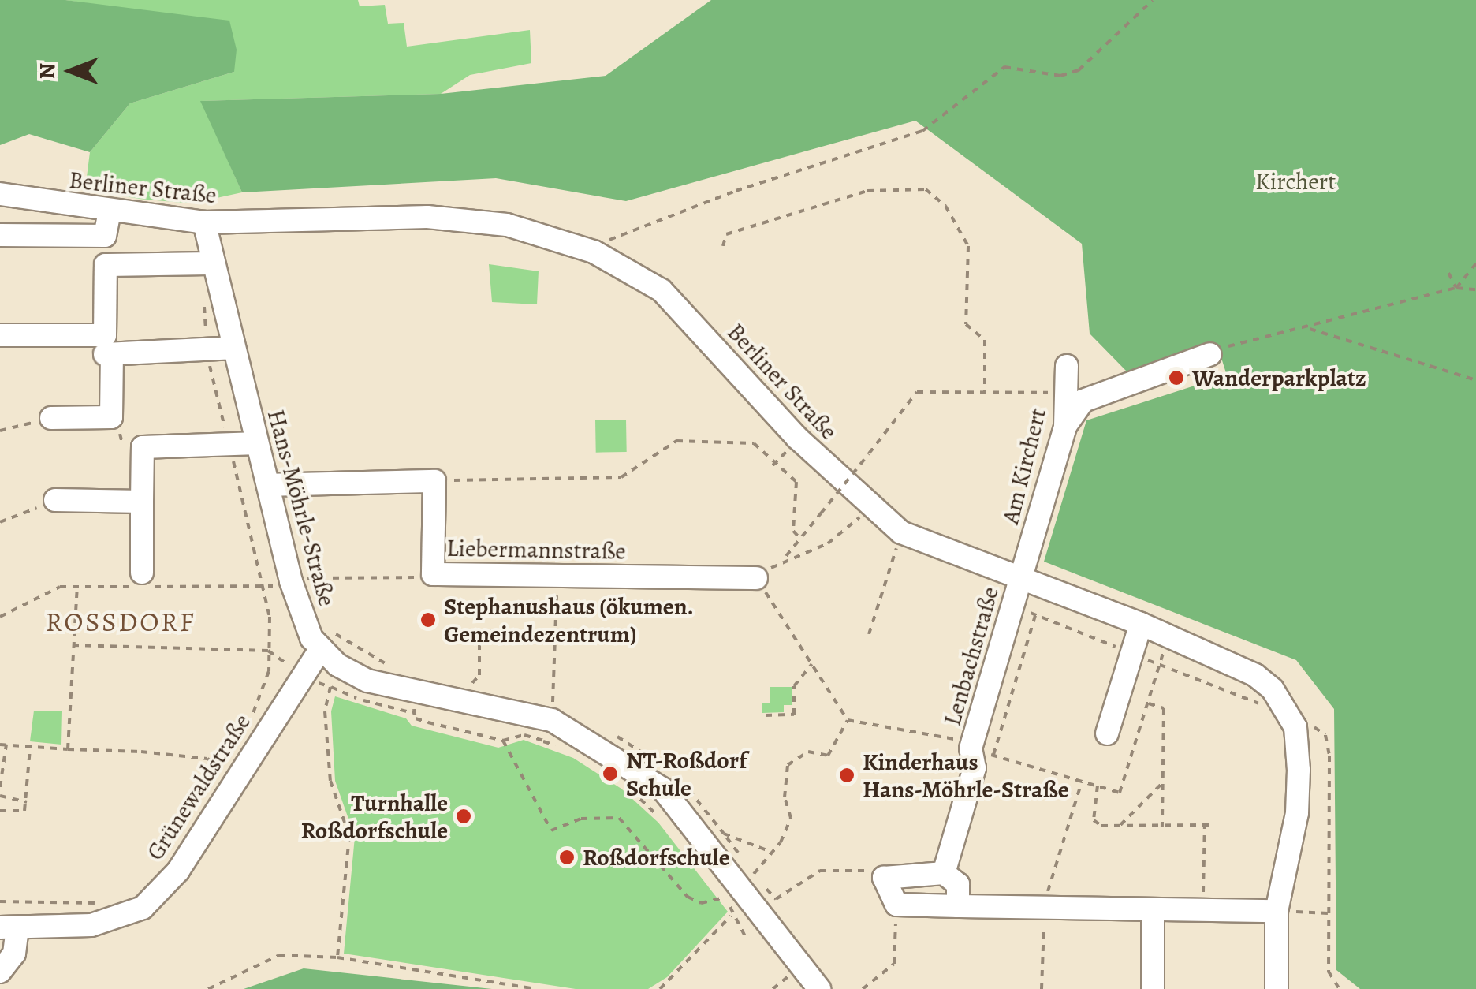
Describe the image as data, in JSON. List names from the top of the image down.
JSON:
{
  "streets": {
    "street": [
      "Berliner Straße",
      "Am Kirchert",
      "Hans-Möhrle-Straße",
      "Liebermannstraße",
      "Lenbachstraße",
      "Grünewaldstraße"
    ]
  },
  "crossings": [
    ["Berliner Straße", "Am Kirchert"],
    ["Berliner Straße", "Hans-Möhrle-Straße"],
    ["Berliner Straße", "Lenbachstraße"],
    ["Am Kirchert", "Lenbachstraße"],
    ["Hans-Möhrle-Straße", "Grünewaldstraße"]
  ],
  "districts": ["ROSSDORF"],
  "parks": ["Kirchert"],
  "places": [
    "Wanderparkplatz",
    "Stephanushaus (ökumen. Gemeindezentrum)",
    "NT-Roßdorf Schule",
    "Kinderhaus Hans-Möhrle-Straße",
    "Turnhalle Roßdorfschule",
    "Roßdorfschule"
  ],
  "north": "left"
}
